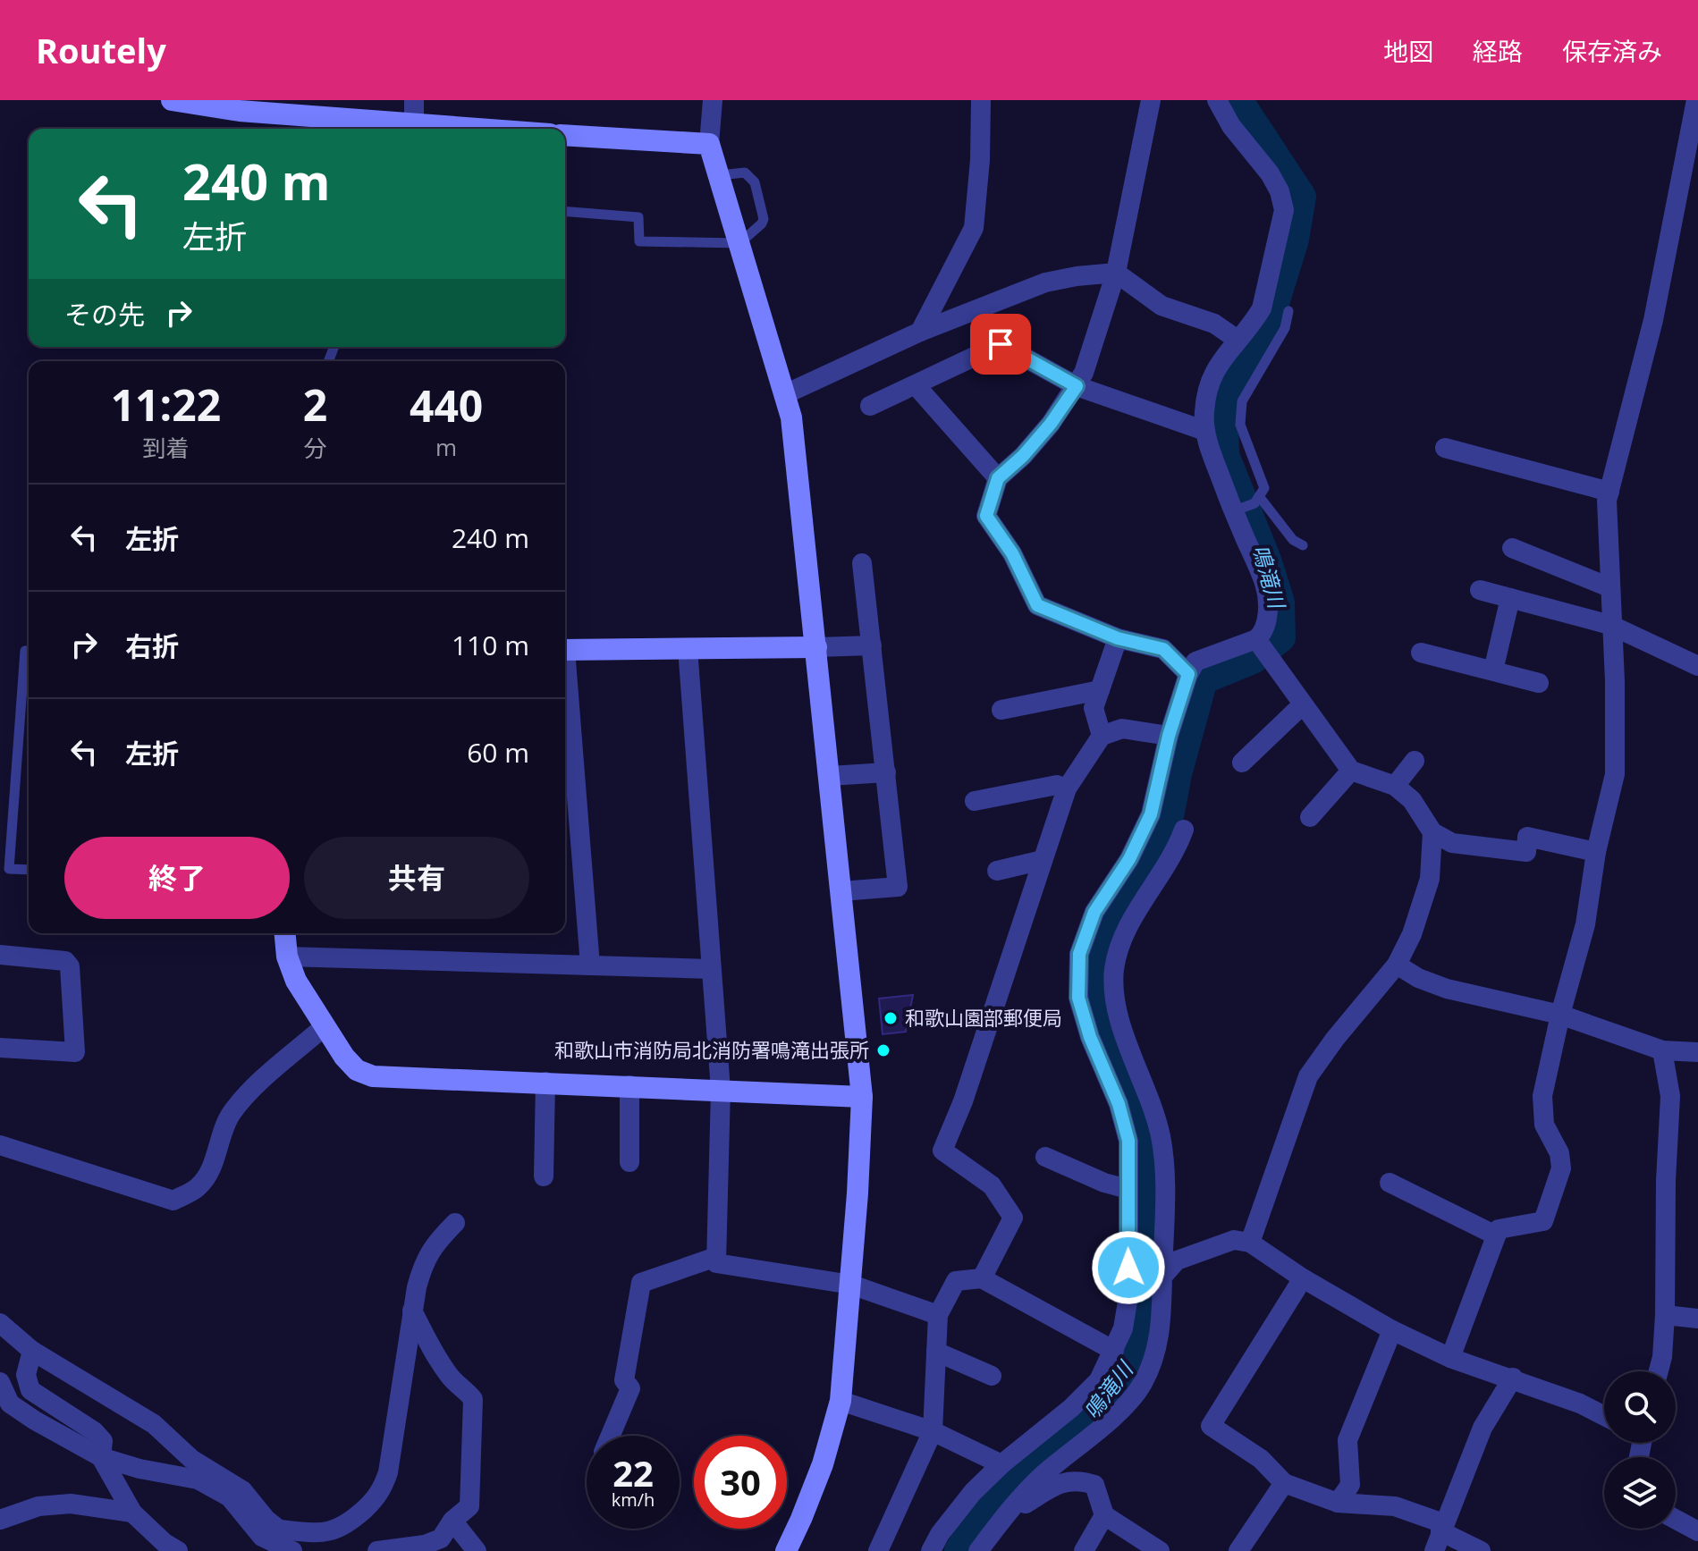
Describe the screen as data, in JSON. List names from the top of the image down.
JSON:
{
  "water": ["鳴滝川"],
  "places": ["和歌山園部郵便局", "和歌山市消防局北消防署鳴滝出張所"],
  "page": {
    "header": "Routely",
    "nav": ["地図", "経路", "保存済み"],
    "turn": ["240 m", "左折"],
    "then": "その先",
    "eta": [
      "11:22",
      "到着",
      "2",
      "分",
      "440",
      "m"
    ],
    "list": [
      {
        "name": "左折",
        "value": "240 m"
      },
      {
        "name": "右折",
        "value": "110 m"
      },
      {
        "name": "左折",
        "value": "60 m"
      }
    ],
    "buttons": ["終了", "共有"],
    "speed": "22 km/h",
    "limit": "30"
  }
}
